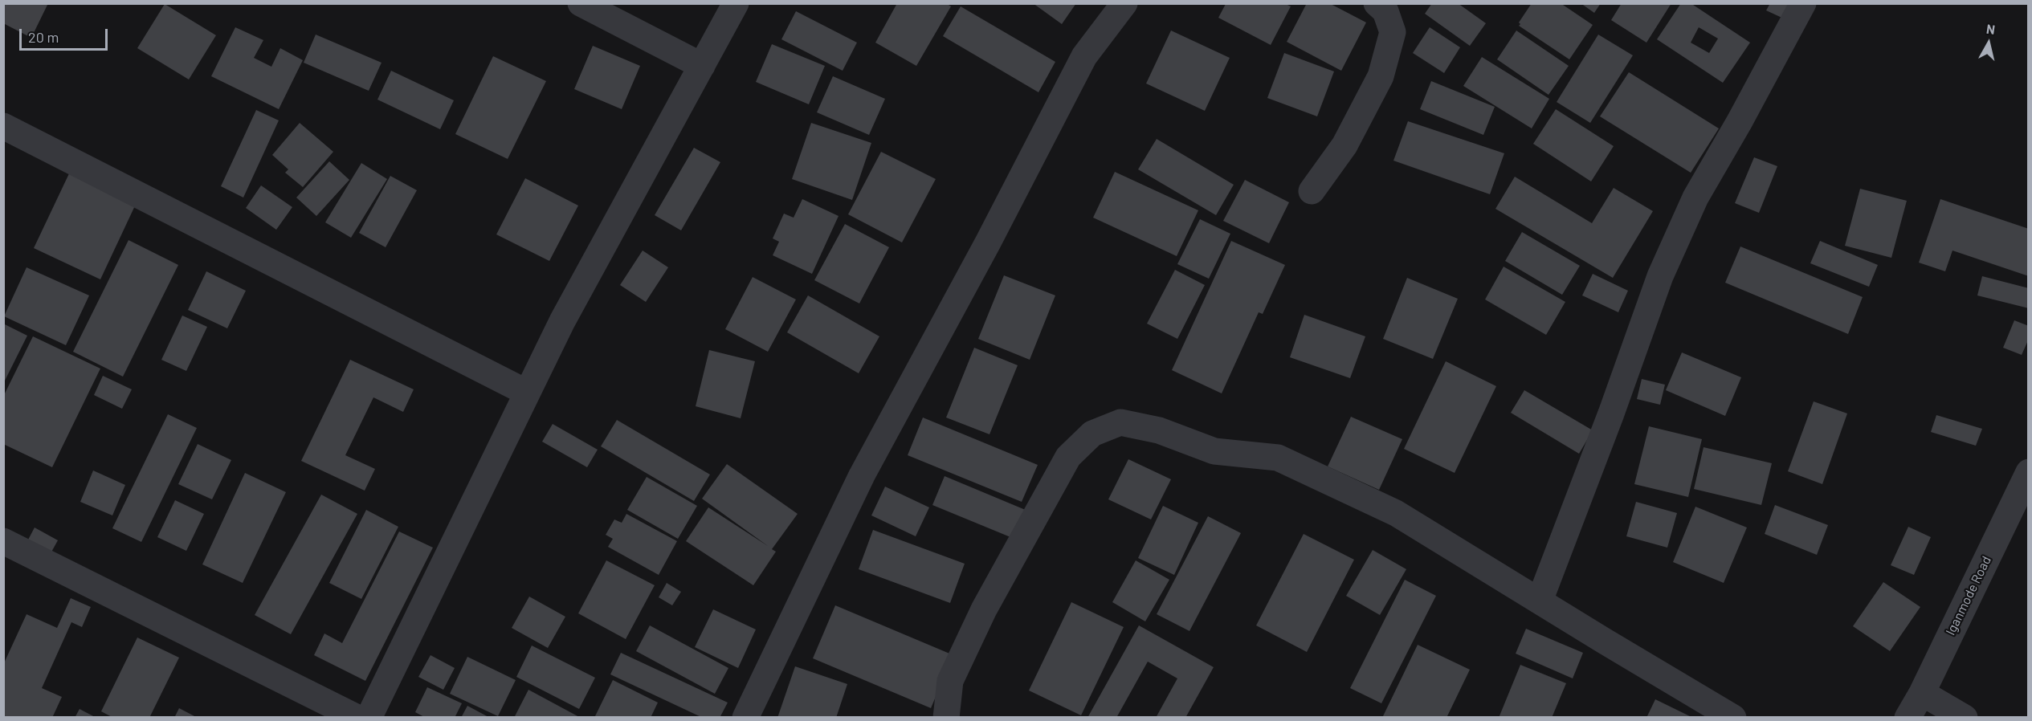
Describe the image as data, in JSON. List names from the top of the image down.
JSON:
{
  "streets": {
    "street": ["Iganmode Road"]
  },
  "scale_bar": "20 m",
  "north": "top"
}
